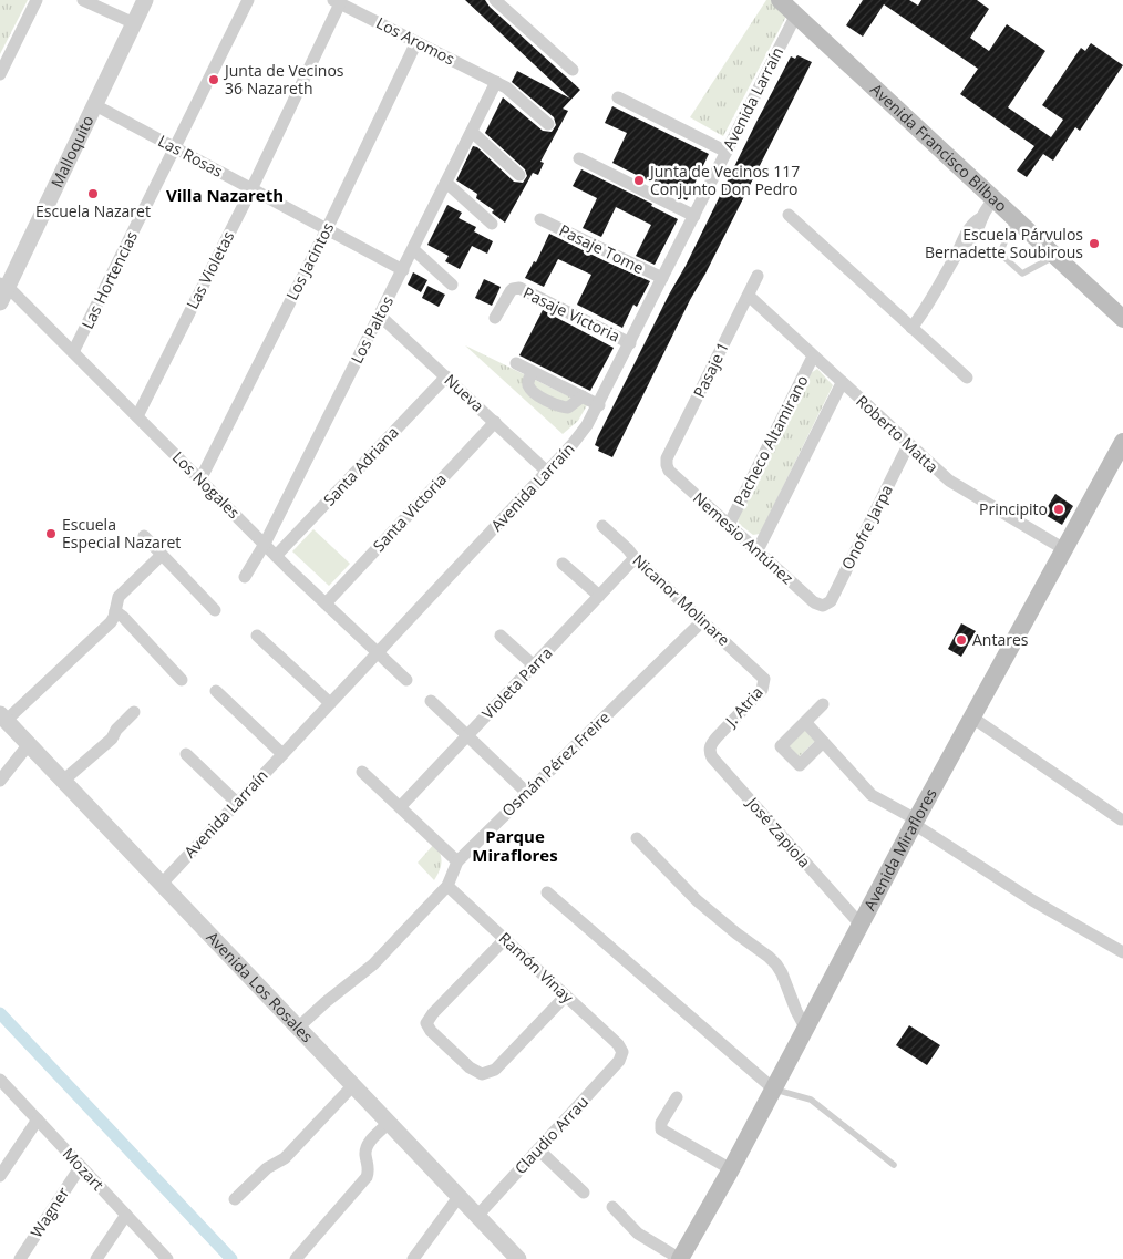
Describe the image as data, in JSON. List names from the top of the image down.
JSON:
{
  "streets": {
    "main road": ["Avenida Francisco Bilbao", "Avenida Miraflores"],
    "street": [
      "Los Aromos",
      "Avenida Larraín",
      "Malloquito",
      "Las Rosas",
      "Pasaje Tome",
      "Los Jacintos",
      "Las Violetas",
      "Las Hortencias",
      "Pasaje Victoria",
      "Los Paltos",
      "Pasaje 1",
      "Nueva",
      "Roberto Matta",
      "Pacheco Altamirano",
      "Santa Adriana",
      "Los Nogales",
      "Santa Victoria",
      "Onofre Jarpa",
      "Nemesio Antúnez",
      "Nicanor Molinare",
      "Violeta Parra",
      "J. Atria",
      "Osmán Pérez Freire",
      "José Zapiola",
      "Ramón Vinay",
      "Avenida Los Rosales",
      "Claudio Arrau",
      "Mozart",
      "Wagner"
    ]
  },
  "crossings": [
    ["Los Aromos", "Los Jacintos"],
    ["Los Aromos", "Las Violetas"],
    ["Los Aromos", "Los Paltos"],
    ["Avenida Larraín", "Avenida Francisco Bilbao"],
    ["Avenida Larraín", "Pasaje Tome"],
    ["Avenida Larraín", "Pasaje Victoria"],
    ["Avenida Larraín", "Nueva"],
    ["Avenida Larraín", "Los Nogales"],
    ["Avenida Larraín", "Avenida Los Rosales"],
    ["Malloquito", "Las Rosas"],
    ["Malloquito", "Los Nogales"],
    ["Las Rosas", "Los Jacintos"],
    ["Las Rosas", "Las Violetas"],
    ["Las Rosas", "Las Hortencias"],
    ["Las Rosas", "Los Paltos"],
    ["Los Jacintos", "Los Nogales"],
    ["Las Violetas", "Los Nogales"],
    ["Las Hortencias", "Los Nogales"],
    ["Los Paltos", "Nueva"],
    ["Los Paltos", "Los Nogales"],
    ["Pasaje 1", "Roberto Matta"],
    ["Pasaje 1", "Nemesio Antúnez"],
    ["Nueva", "Santa Adriana"],
    ["Nueva", "Santa Victoria"],
    ["Roberto Matta", "Pacheco Altamirano"],
    ["Roberto Matta", "Onofre Jarpa"],
    ["Roberto Matta", "Avenida Miraflores"],
    ["Pacheco Altamirano", "Nemesio Antúnez"],
    ["Santa Adriana", "Los Nogales"],
    ["Los Nogales", "Santa Victoria"],
    ["Onofre Jarpa", "Nemesio Antúnez"],
    ["Nicanor Molinare", "Violeta Parra"],
    ["Nicanor Molinare", "J. Atria"],
    ["Nicanor Molinare", "Osmán Pérez Freire"],
    ["J. Atria", "José Zapiola"],
    ["Osmán Pérez Freire", "Ramón Vinay"],
    ["Osmán Pérez Freire", "Avenida Los Rosales"],
    ["José Zapiola", "Avenida Miraflores"],
    ["Ramón Vinay", "Claudio Arrau"],
    ["Avenida Los Rosales", "Claudio Arrau"],
    ["Mozart", "Wagner"]
  ],
  "districts": ["Villa Nazareth", "Parque Miraflores"],
  "places": [
    "Junta de Vecinos 36 Nazareth",
    "Junta de Vecinos 117 Conjunto Don Pedro",
    "Escuela Nazaret",
    "Escuela Párvulos Bernadette Soubirous",
    "Principito",
    "Escuela Especial Nazaret",
    "Antares"
  ]
}
